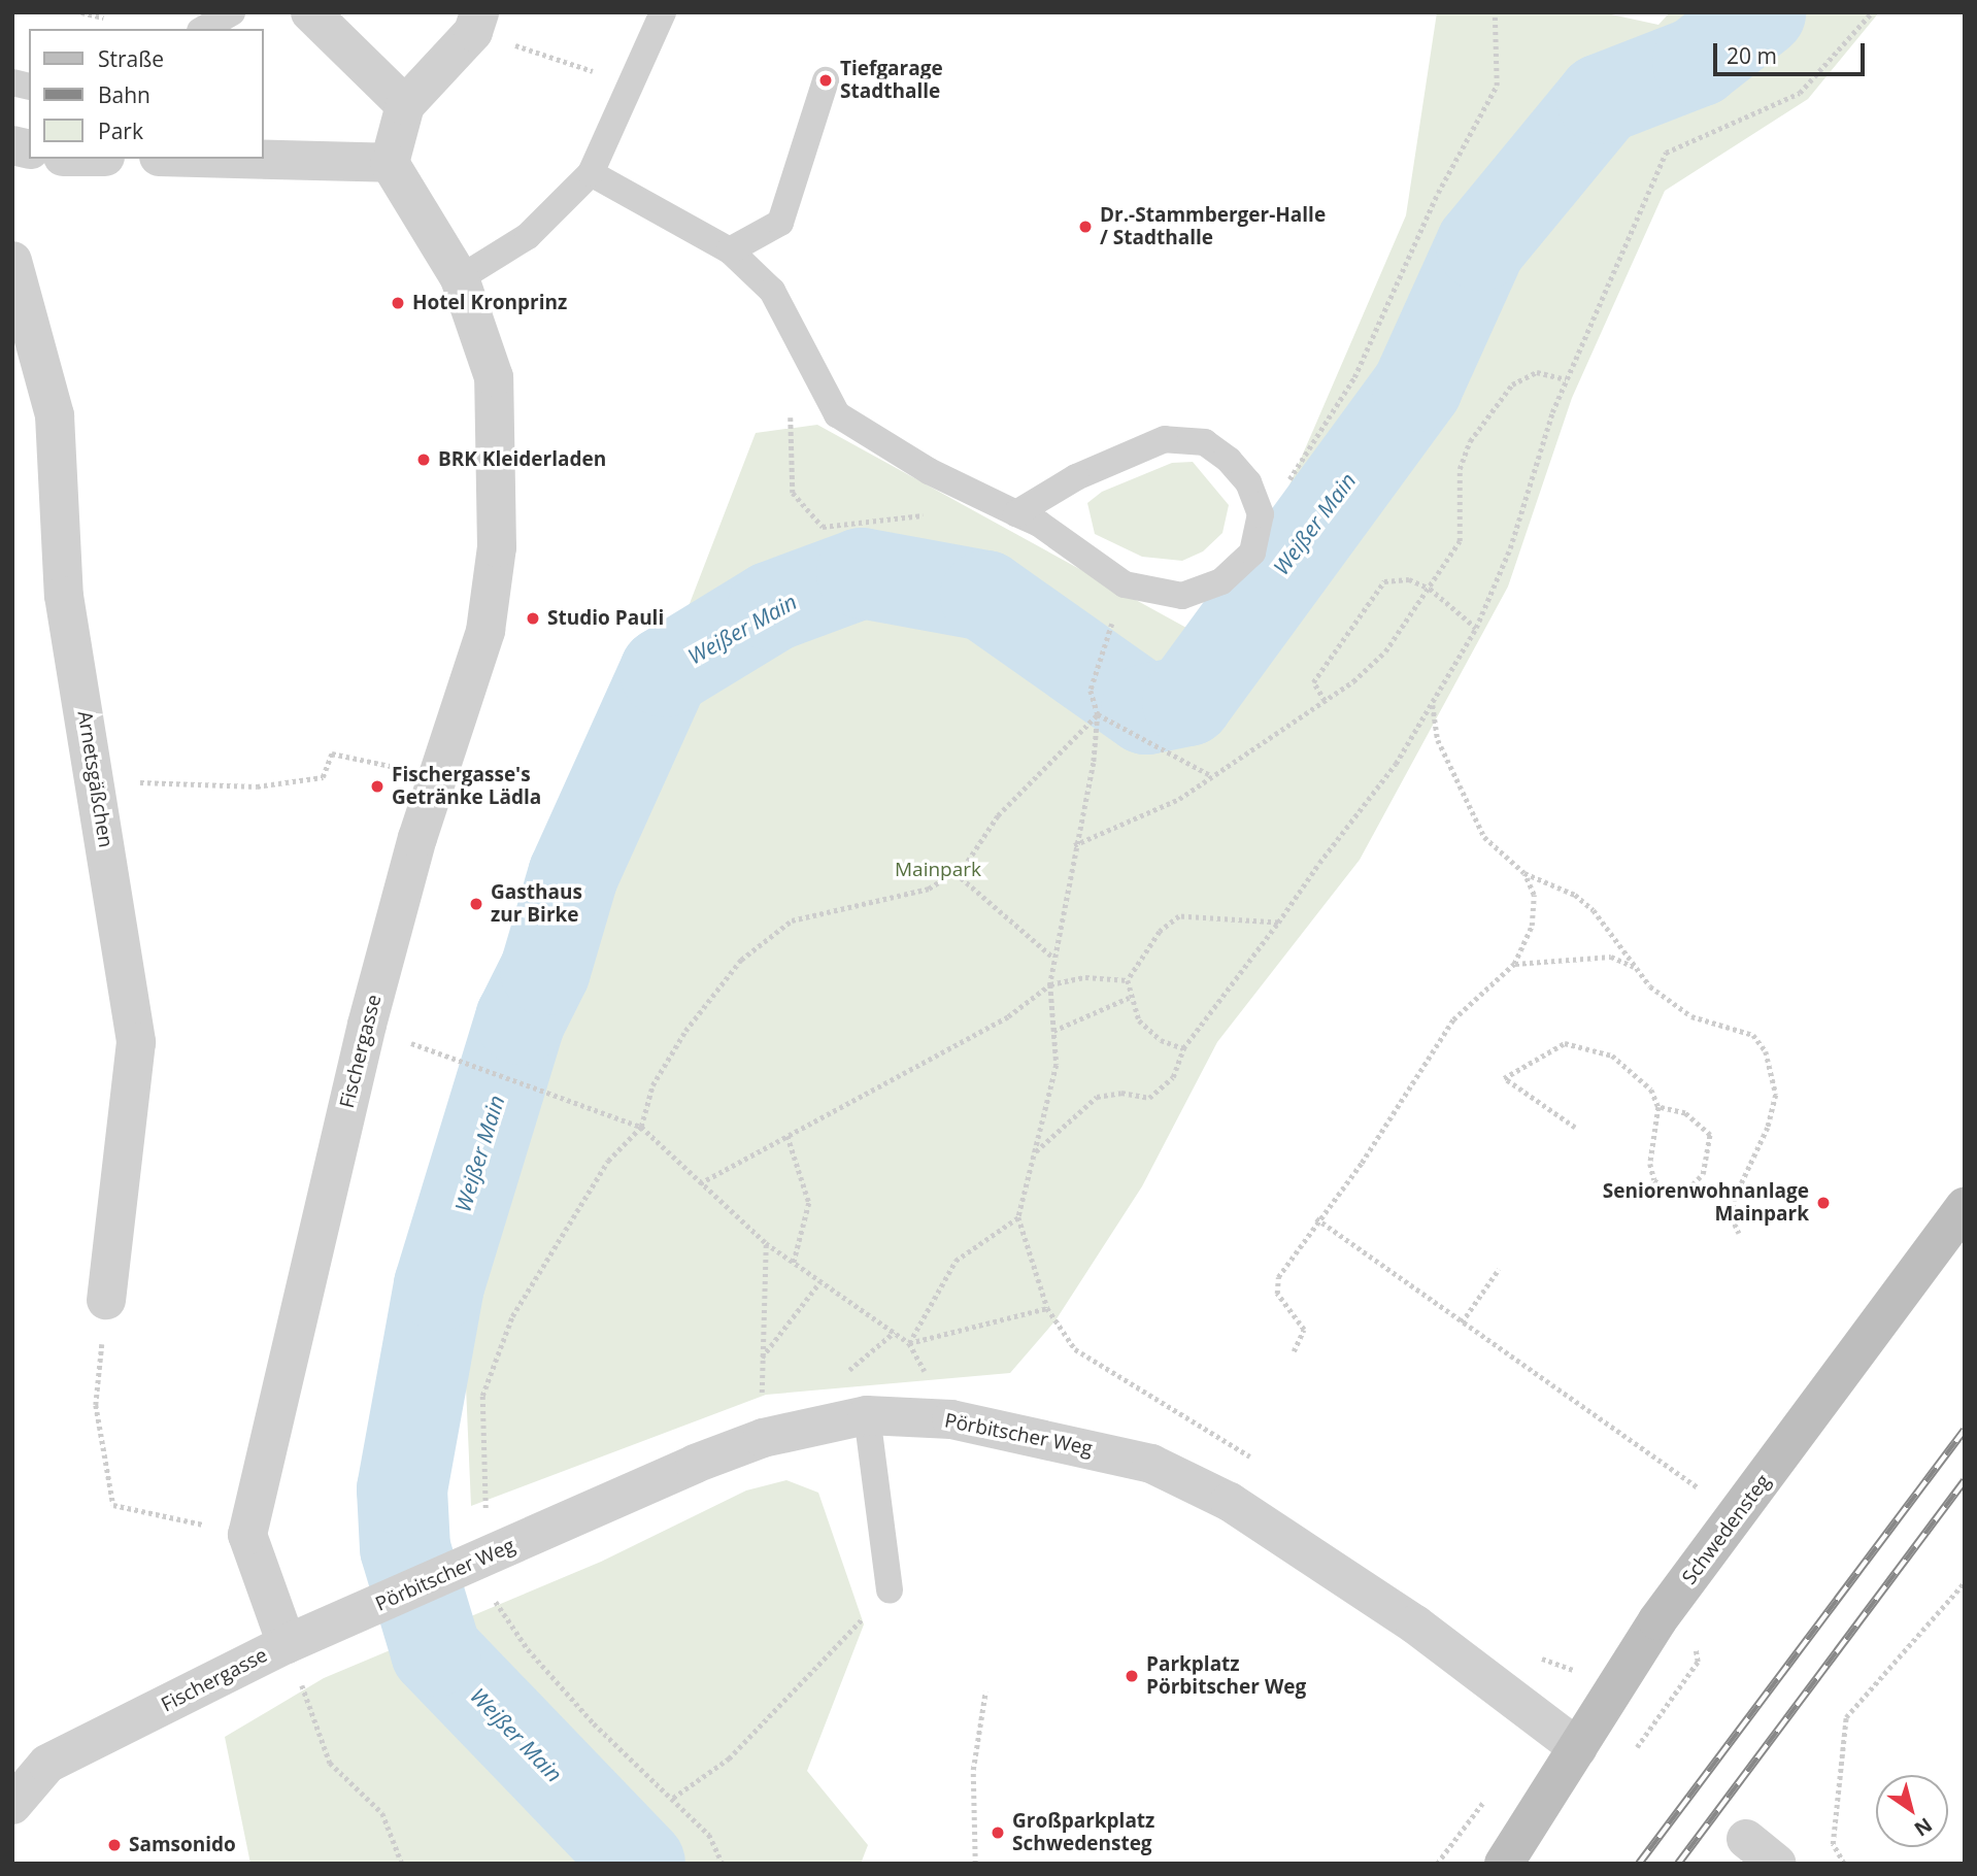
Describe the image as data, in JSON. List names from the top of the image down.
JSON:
{
  "streets": {
    "street": [
      "Arnetsgäßchen",
      "Fischergasse",
      "Pörbitscher Weg",
      "Schwedensteg"
    ]
  },
  "crossings": [
    ["Fischergasse", "Pörbitscher Weg"],
    ["Pörbitscher Weg", "Schwedensteg"]
  ],
  "water": ["Weißer Main"],
  "parks": ["Mainpark"],
  "places": [
    "Tiefgarage Stadthalle",
    "Dr.-Stammberger-Halle / Stadthalle",
    "Hotel Kronprinz",
    "BRK Kleiderladen",
    "Studio Pauli",
    "Fischergasse's Getränke Lädla",
    "Gasthaus zur Birke",
    "Seniorenwohnanlage Mainpark",
    "Parkplatz Pörbitscher Weg",
    "Großparkplatz Schwedensteg",
    "Samsonido"
  ],
  "legend": ["Straße", "Bahn", "Park"],
  "scale_bar": "20 m",
  "north": "bottom right"
}
